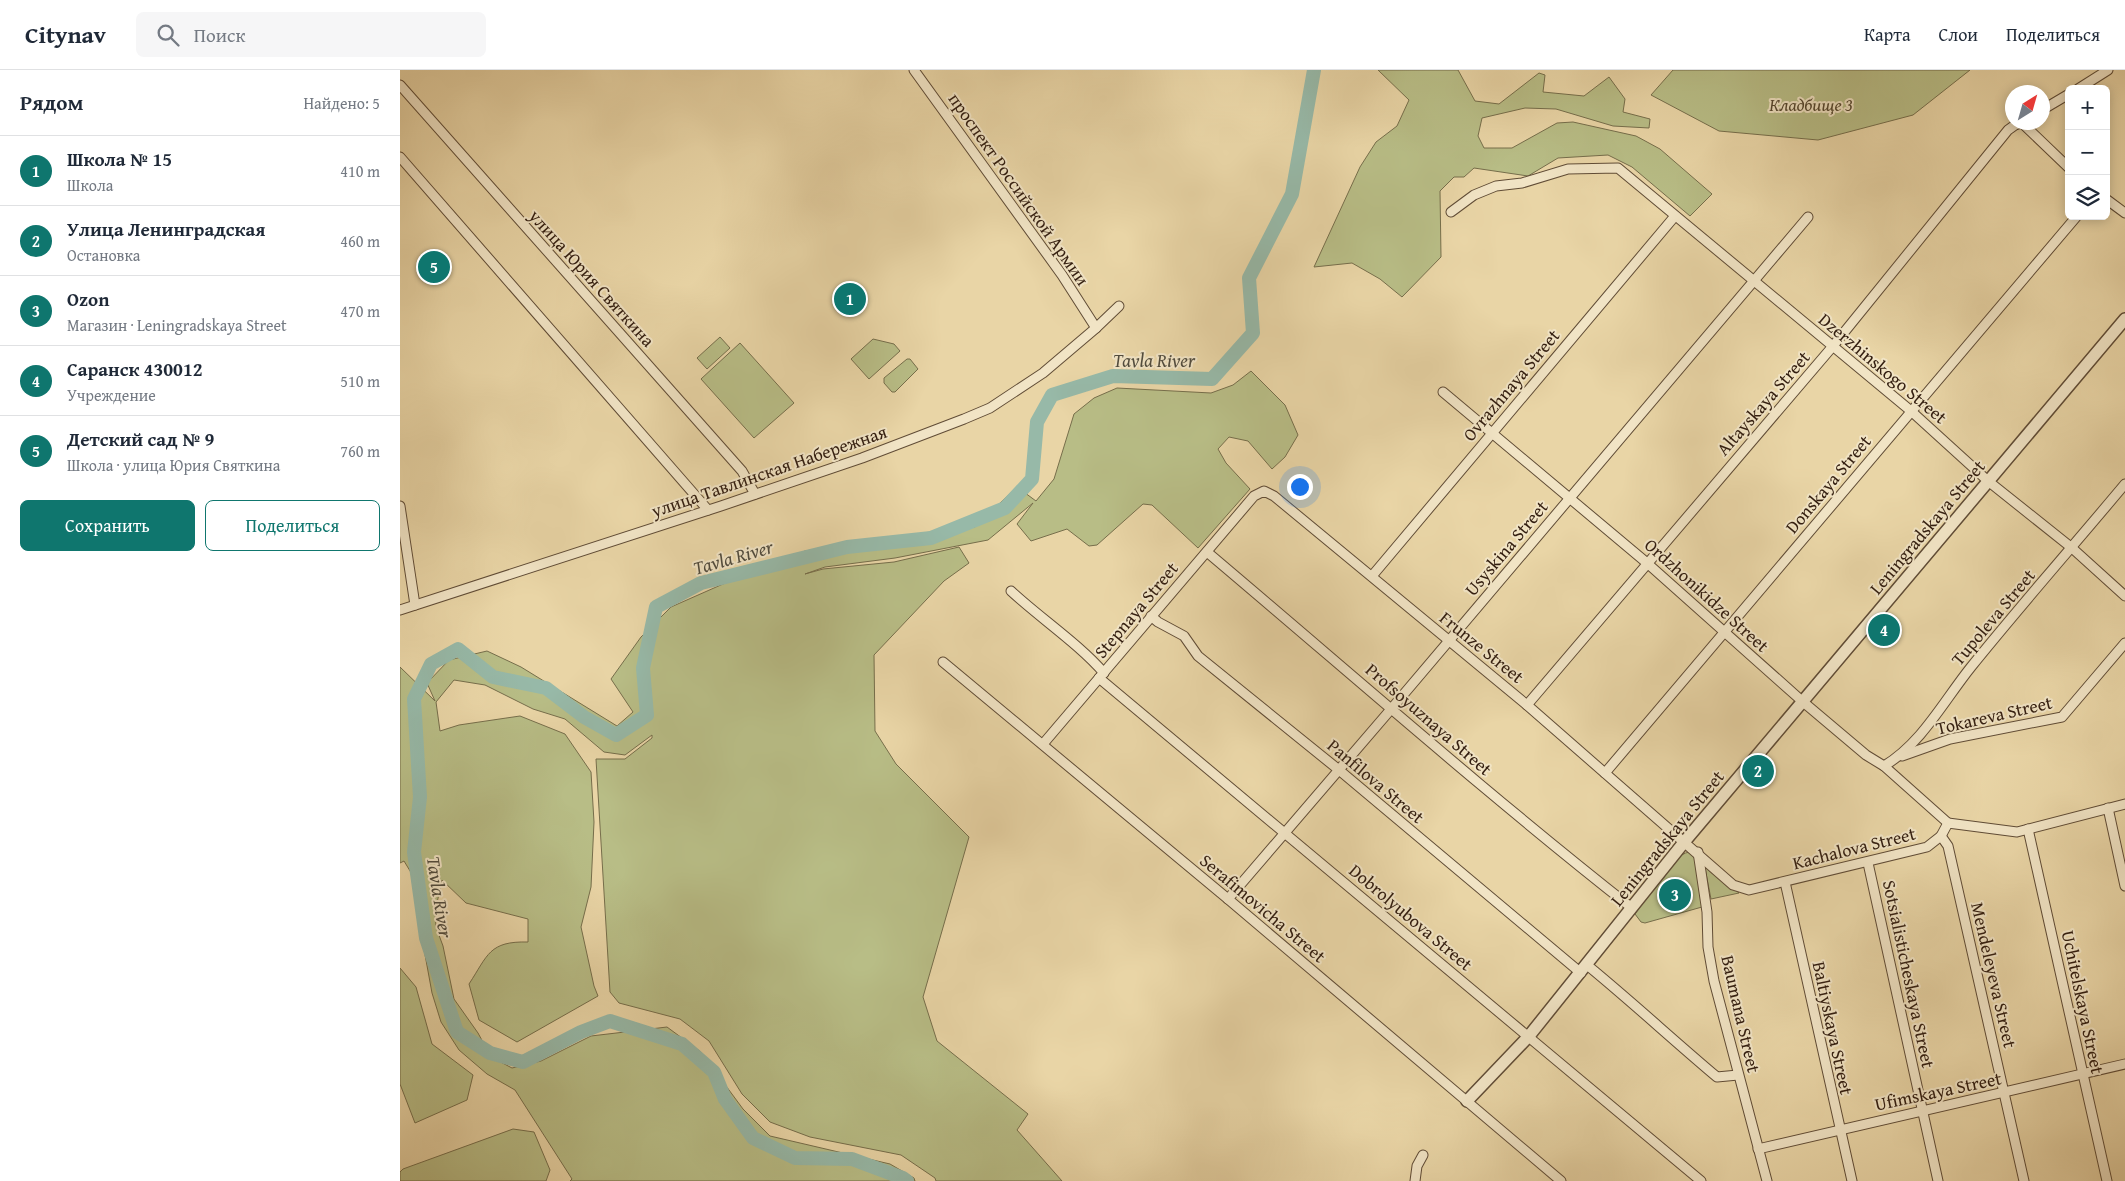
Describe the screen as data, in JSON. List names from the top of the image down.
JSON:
{
  "streets": {
    "street": [
      "проспект Российской Армии",
      "улица Юрия Святкина",
      "Dzerzhinskogo Street",
      "Ovrazhnaya Street",
      "Altayskaya Street",
      "улица Тавлинская Набережная",
      "Donskaya Street",
      "Leningradskaya Street",
      "Usyskina Street",
      "Ordzhonikidze Street",
      "Stepnaya Street",
      "Tupoleva Street",
      "Frunze Street",
      "Tokareva Street",
      "Profsoyuznaya Street",
      "Panfilova Street",
      "Kachalova Street",
      "Serafimovicha Street",
      "Dobrolyubova Street",
      "Sotsialisticheskaya Street",
      "Mendeleyeva Street",
      "Uchitelskaya Street",
      "Baumana Street",
      "Baltiyskaya Street",
      "Ufimskaya Street"
    ]
  },
  "crossings": [
    ["проспект Российской Армии", "улица Тавлинская Набережная"],
    ["улица Юрия Святкина", "улица Тавлинская Набережная"],
    ["Dzerzhinskogo Street", "Ovrazhnaya Street"],
    ["Dzerzhinskogo Street", "Altayskaya Street"],
    ["Dzerzhinskogo Street", "Donskaya Street"],
    ["Dzerzhinskogo Street", "Leningradskaya Street"],
    ["Dzerzhinskogo Street", "Usyskina Street"],
    ["Dzerzhinskogo Street", "Tupoleva Street"],
    ["Ovrazhnaya Street", "Ordzhonikidze Street"],
    ["Ovrazhnaya Street", "Frunze Street"],
    ["Altayskaya Street", "Ordzhonikidze Street"],
    ["Altayskaya Street", "Frunze Street"],
    ["Donskaya Street", "Ordzhonikidze Street"],
    ["Donskaya Street", "Frunze Street"],
    ["Leningradskaya Street", "Ordzhonikidze Street"],
    ["Leningradskaya Street", "Frunze Street"],
    ["Leningradskaya Street", "Profsoyuznaya Street"],
    ["Leningradskaya Street", "Panfilova Street"],
    ["Leningradskaya Street", "Kachalova Street"],
    ["Leningradskaya Street", "Serafimovicha Street"],
    ["Leningradskaya Street", "Dobrolyubova Street"],
    ["Usyskina Street", "Ordzhonikidze Street"],
    ["Usyskina Street", "Frunze Street"],
    ["Usyskina Street", "Profsoyuznaya Street"],
    ["Usyskina Street", "Panfilova Street"],
    ["Usyskina Street", "Serafimovicha Street"],
    ["Usyskina Street", "Dobrolyubova Street"],
    ["Ordzhonikidze Street", "Tupoleva Street"],
    ["Ordzhonikidze Street", "Kachalova Street"],
    ["Stepnaya Street", "Frunze Street"],
    ["Stepnaya Street", "Profsoyuznaya Street"],
    ["Stepnaya Street", "Panfilova Street"],
    ["Stepnaya Street", "Serafimovicha Street"],
    ["Stepnaya Street", "Dobrolyubova Street"],
    ["Tupoleva Street", "Tokareva Street"],
    ["Frunze Street", "Kachalova Street"],
    ["Panfilova Street", "Baumana Street"],
    ["Kachalova Street", "Sotsialisticheskaya Street"],
    ["Kachalova Street", "Mendeleyeva Street"],
    ["Kachalova Street", "Baumana Street"],
    ["Kachalova Street", "Baltiyskaya Street"],
    ["Sotsialisticheskaya Street", "Ufimskaya Street"],
    ["Mendeleyeva Street", "Ufimskaya Street"],
    ["Uchitelskaya Street", "Ufimskaya Street"],
    ["Baumana Street", "Ufimskaya Street"],
    ["Baltiyskaya Street", "Ufimskaya Street"]
  ],
  "water": ["Tavla River"],
  "parks": ["Кладбище 3"],
  "north": "top right",
  "page": {
    "header": "Citynav",
    "search": "Поиск",
    "nav": ["Карта", "Слои", "Поделиться"],
    "heading": ["Рядом", "Найдено: 5"],
    "map_buttons": ["+", "−"],
    "list": [
      {
        "mark": "1",
        "name": "Школа № 15",
        "note": "Школа",
        "value": "410 m"
      },
      {
        "mark": "2",
        "name": "Улица Ленинградская",
        "note": "Остановка",
        "value": "460 m"
      },
      {
        "mark": "3",
        "name": "Ozon",
        "note": "Магазин · Leningradskaya Street",
        "value": "470 m"
      },
      {
        "mark": "4",
        "name": "Саранск 430012",
        "note": "Учреждение",
        "value": "510 m"
      },
      {
        "mark": "5",
        "name": "Детский сад № 9",
        "note": "Школа · улица Юрия Святкина",
        "value": "760 m"
      }
    ],
    "pins": [
      "5",
      "1",
      "4",
      "2",
      "3"
    ],
    "buttons": ["Сохранить", "Поделиться"]
  }
}
